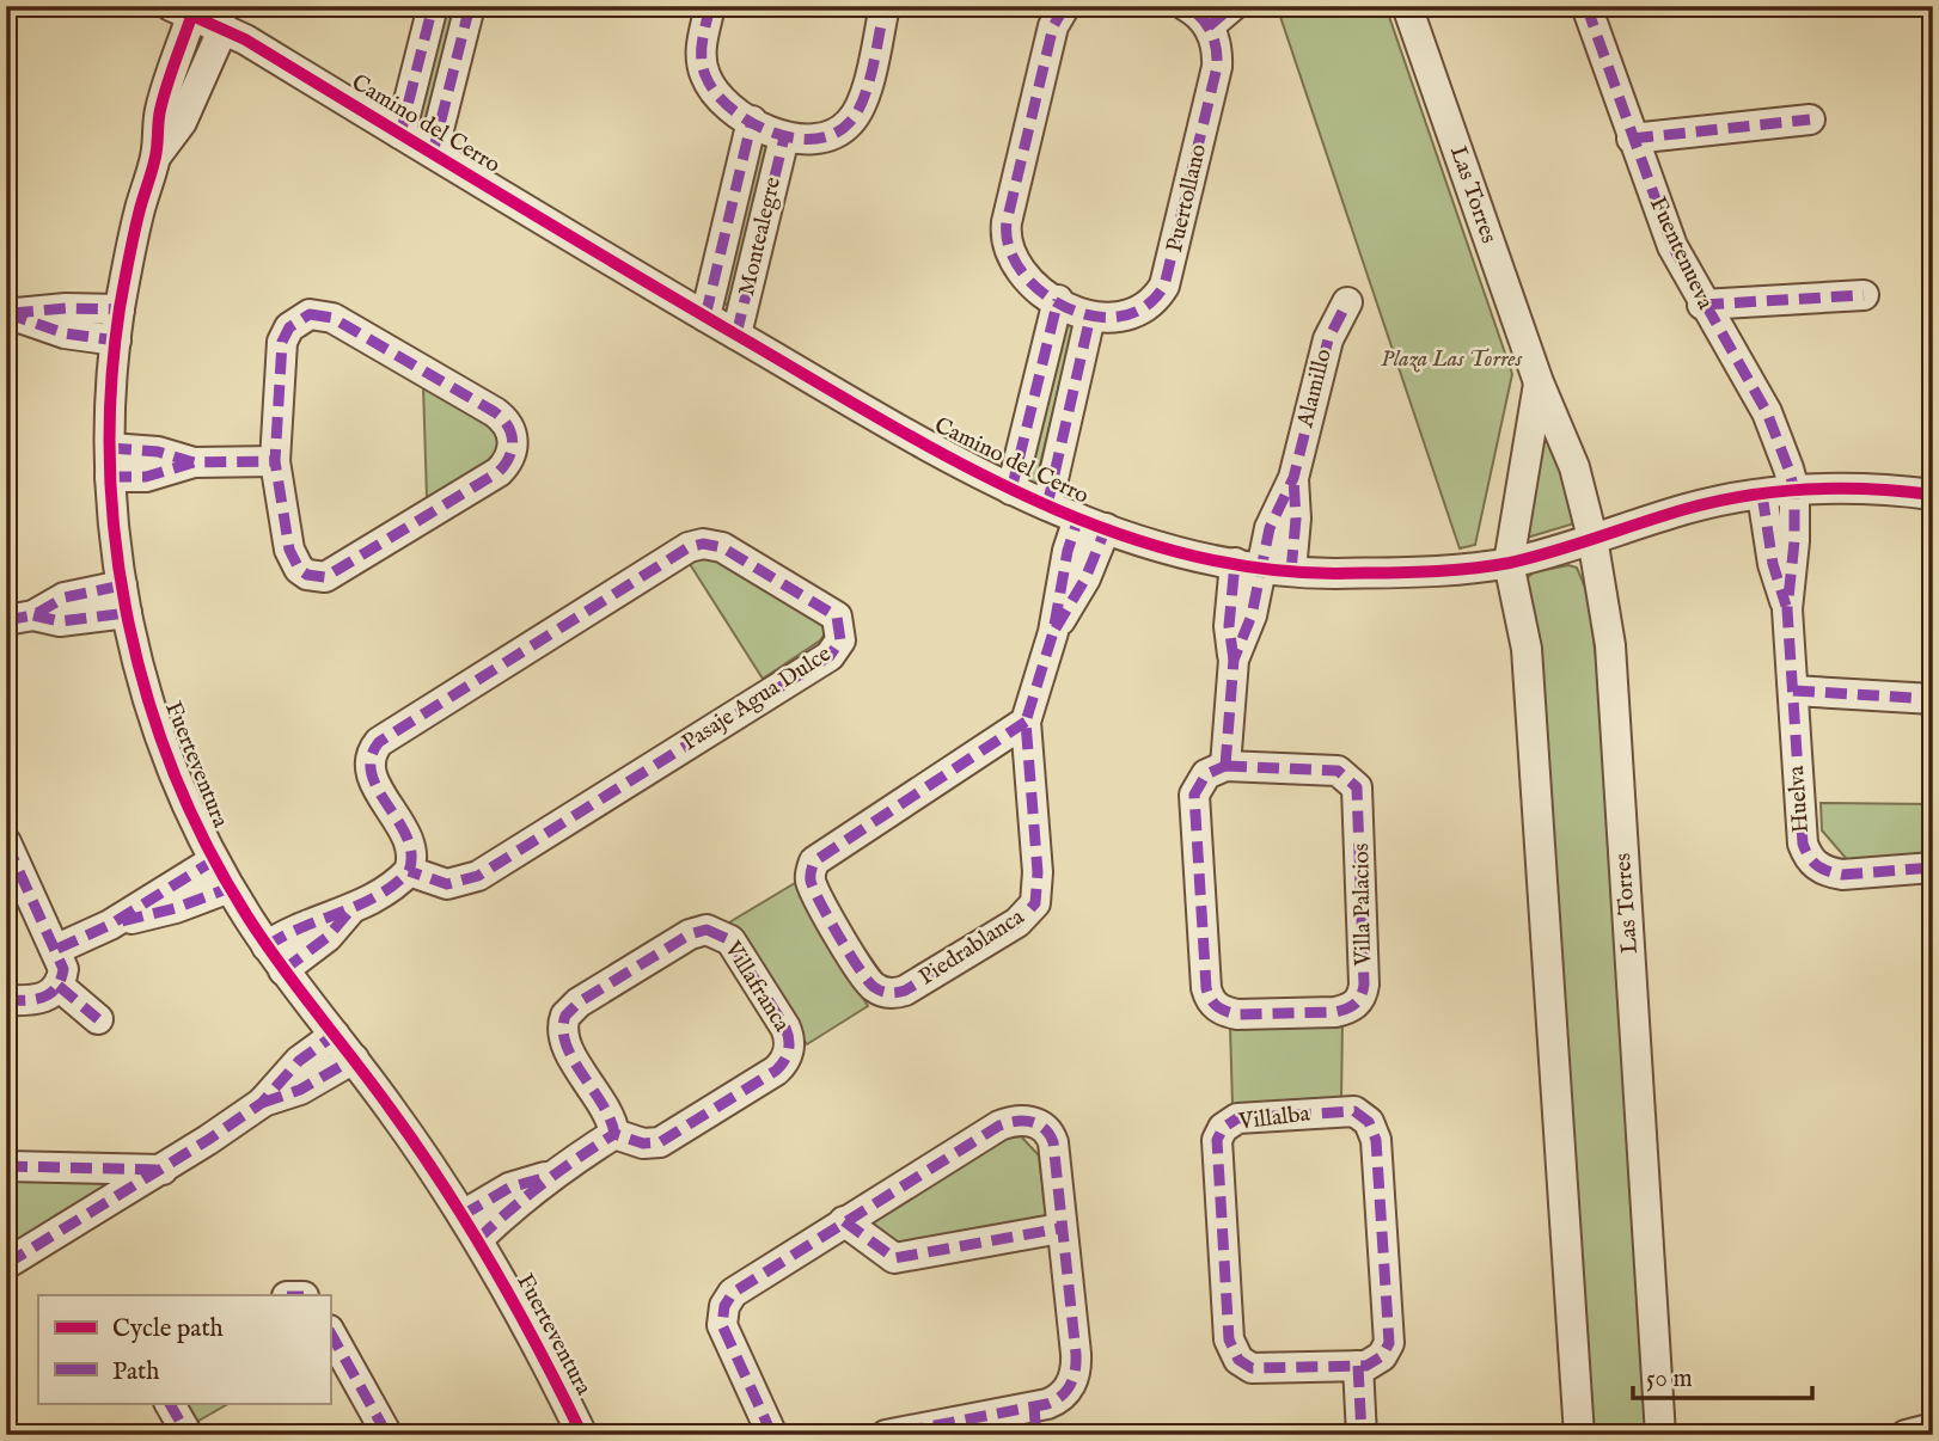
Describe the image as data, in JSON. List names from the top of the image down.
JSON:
{
  "streets": {
    "street": [
      "Camino del Cerro",
      "Las Torres",
      "Puertollano",
      "Montealegre",
      "Fuentenueva",
      "Alamillo",
      "Pasaje Agua Dulce",
      "Fuerteventura",
      "Huelva",
      "Villa Palacios",
      "Piedrablanca",
      "Villafranca",
      "Villalba"
    ]
  },
  "crossings": [
    ["Camino del Cerro", "Las Torres"],
    ["Camino del Cerro", "Montealegre"],
    ["Camino del Cerro", "Fuentenueva"],
    ["Camino del Cerro", "Alamillo"],
    ["Camino del Cerro", "Fuerteventura"],
    ["Camino del Cerro", "Huelva"],
    ["Camino del Cerro", "Piedrablanca"],
    ["Fuentenueva", "Huelva"]
  ],
  "parks": ["Plaza Las Torres"],
  "legend": ["Cycle path", "Path"],
  "scale_bar": "50 m"
}
